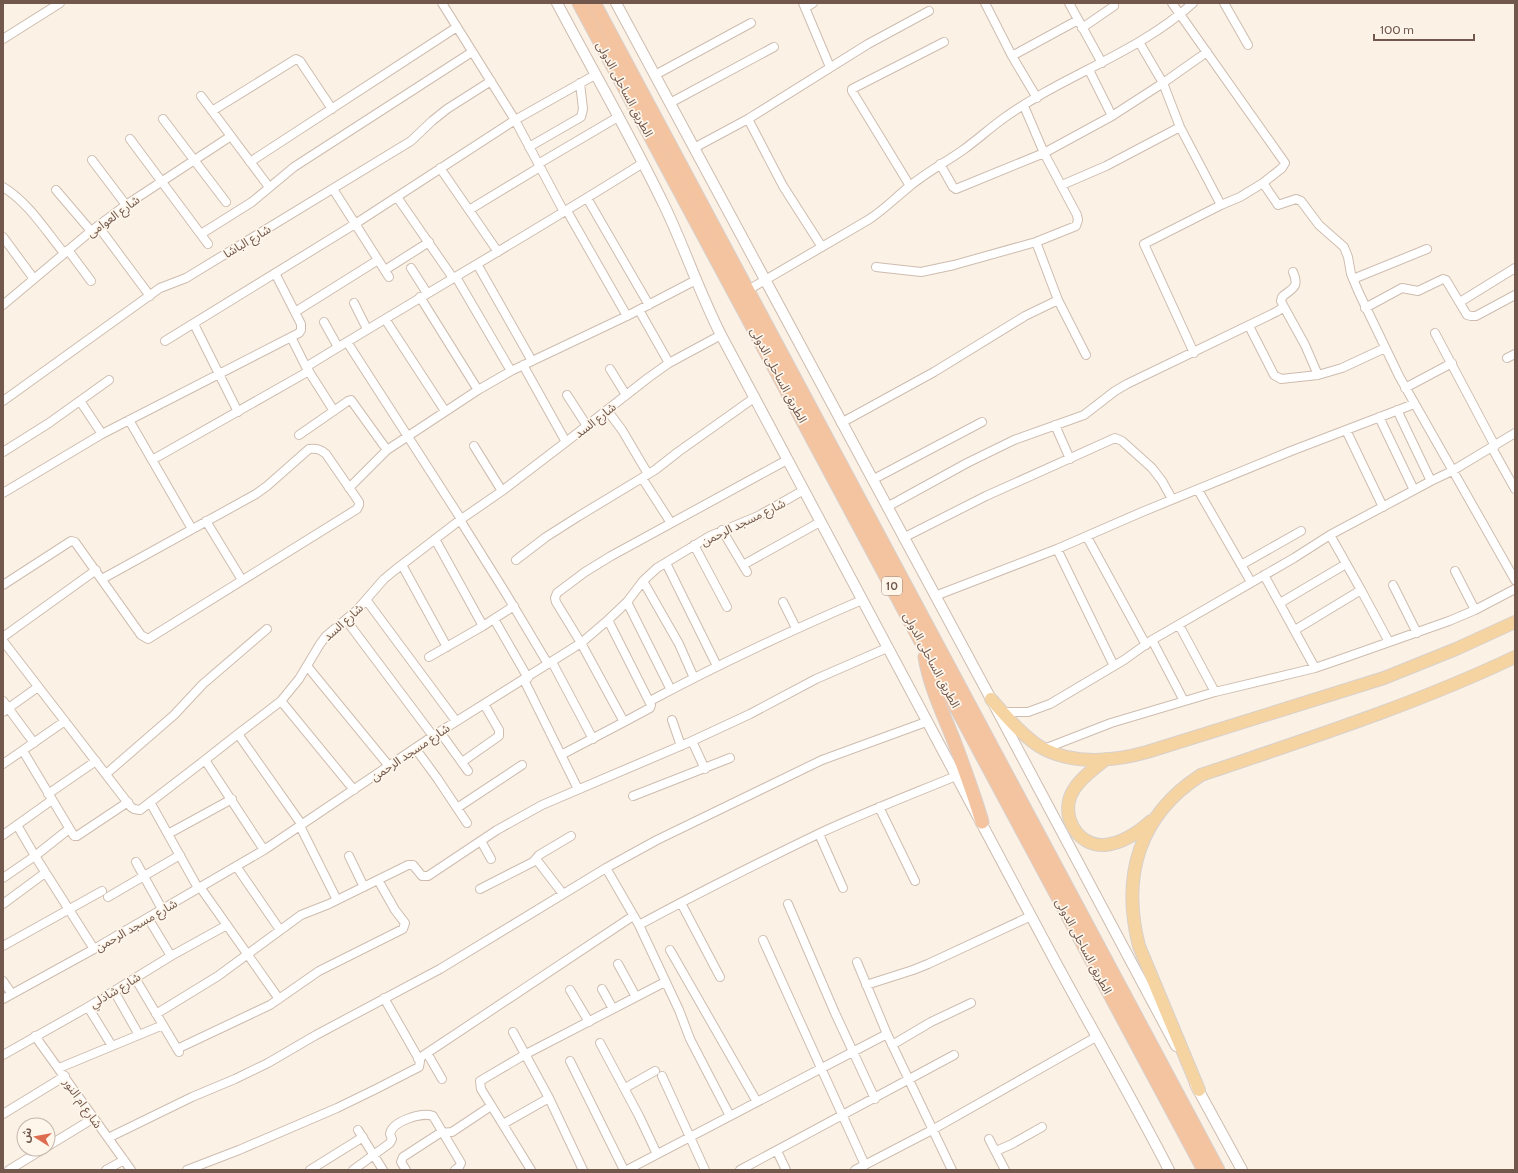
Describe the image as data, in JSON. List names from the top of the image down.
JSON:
{
  "streets": {
    "highway": ["الطريق الساحلى الدولى", "10"],
    "street": [
      "شارع العوامى",
      "شارع الباشا",
      "شارع السد",
      "شارع مسجد الرحمن",
      "شارع شاذلي",
      "شارع ام النور"
    ]
  },
  "crossings": [
    ["شارع شاذلي", "شارع ام النور"]
  ],
  "scale_bar": "100 m",
  "north": "left"
}
